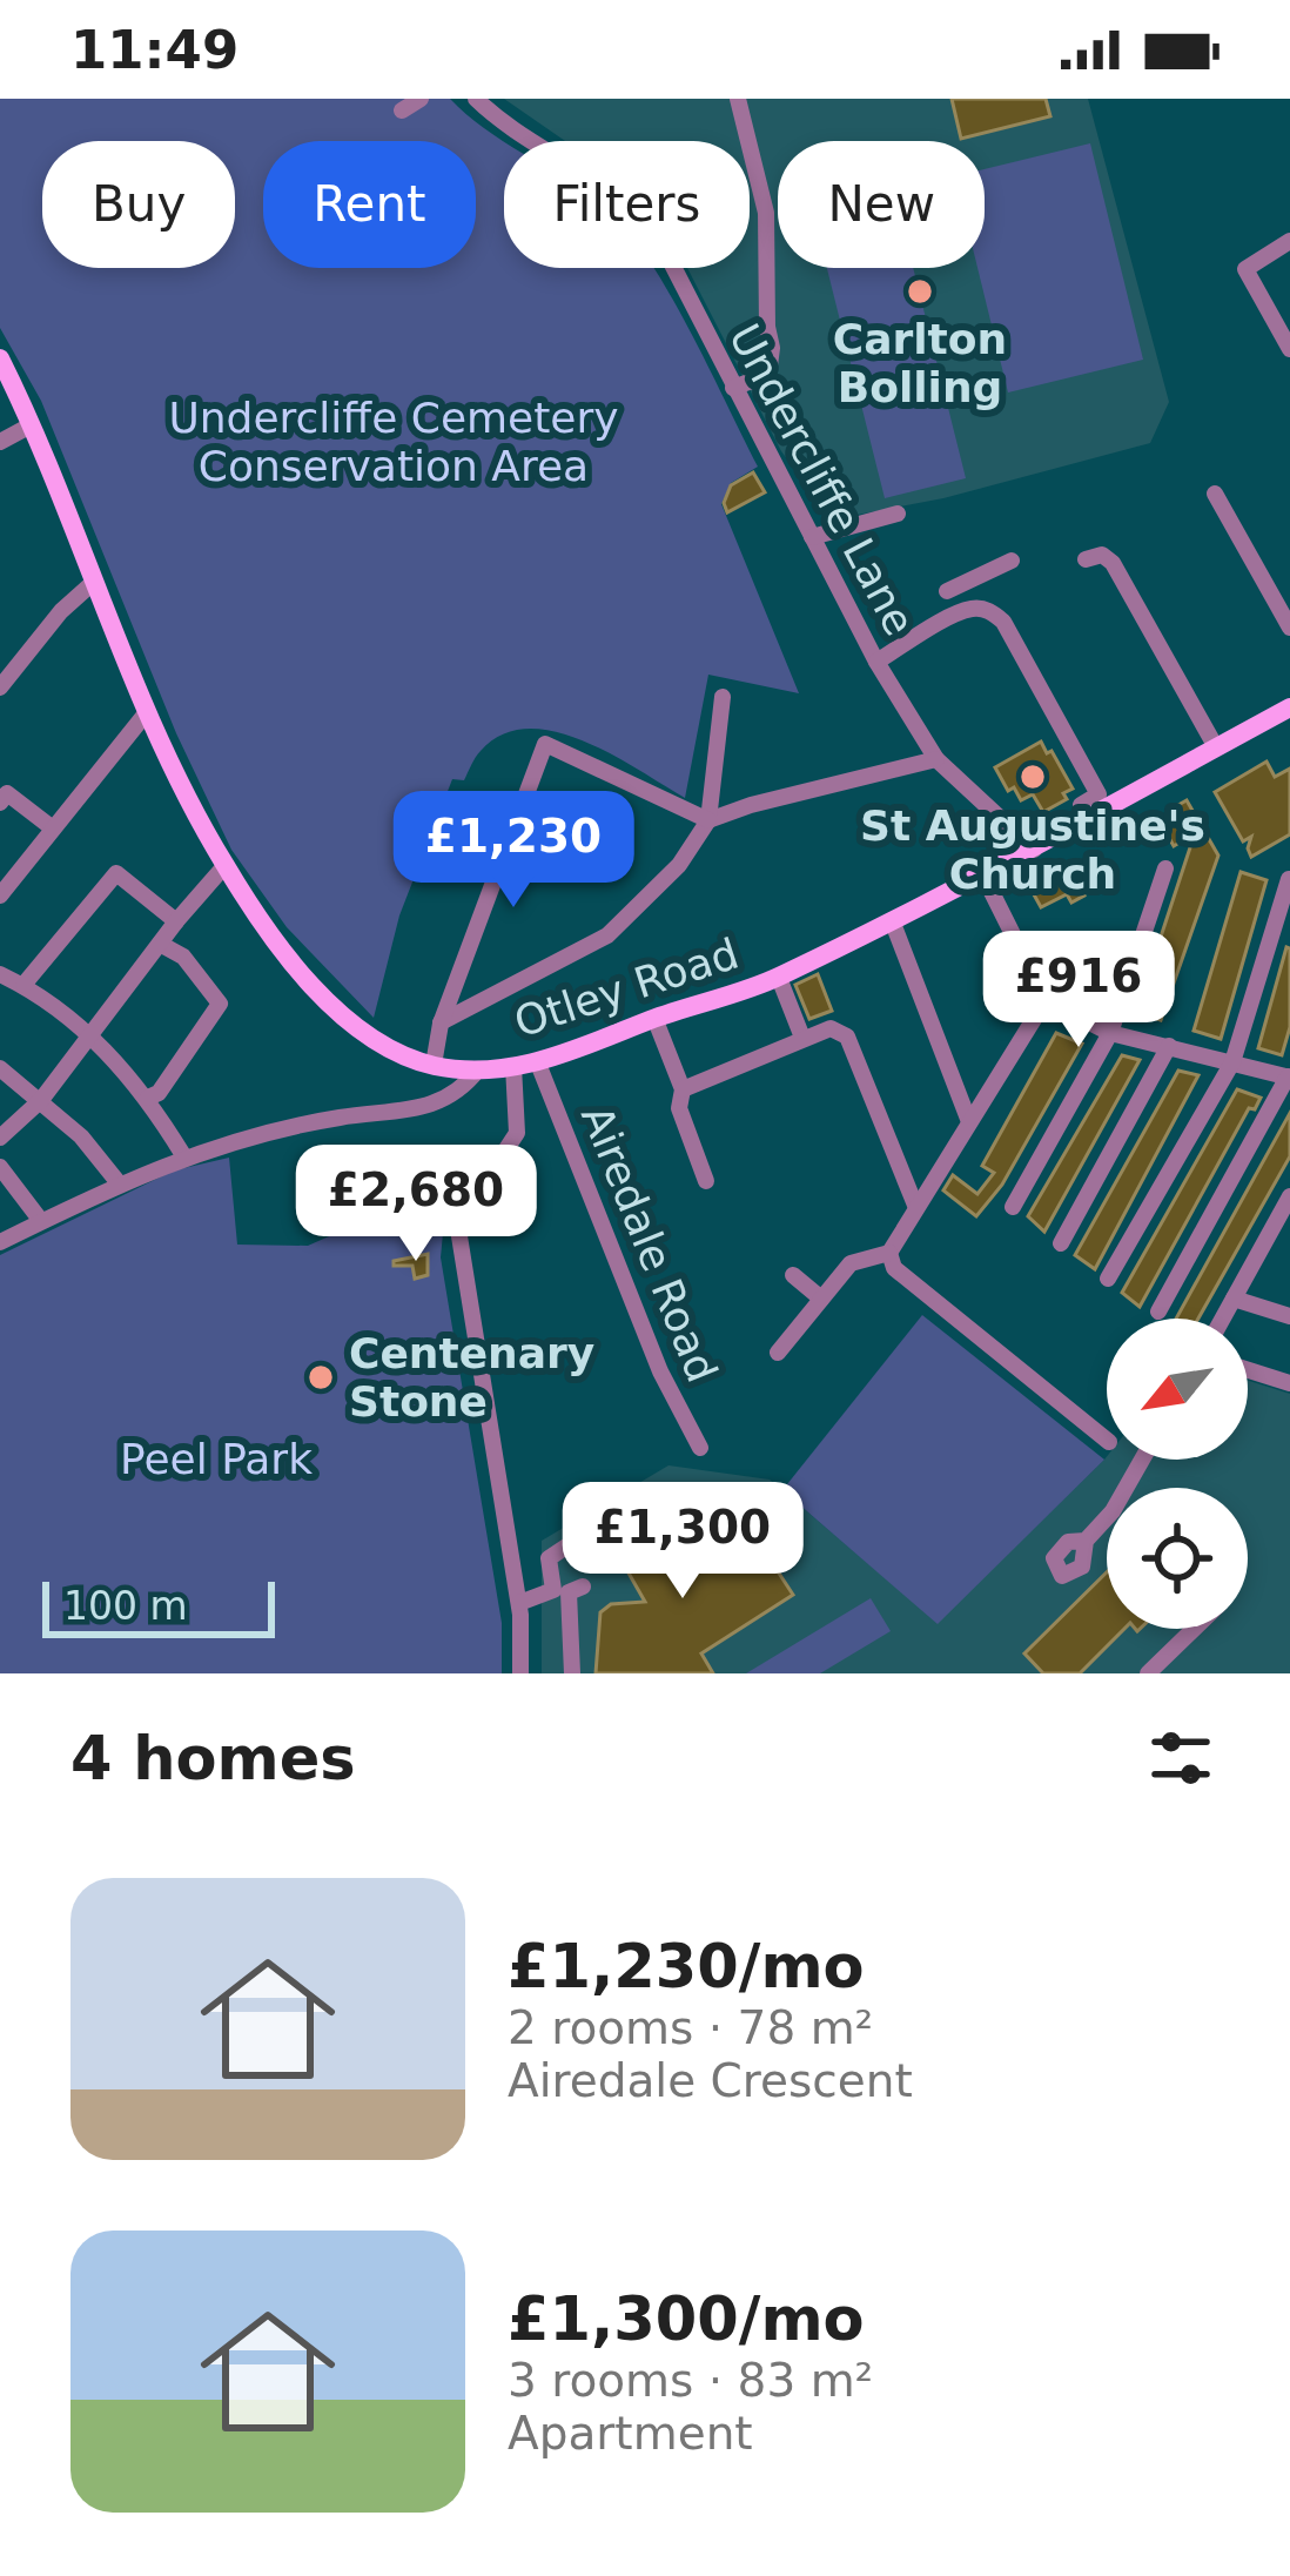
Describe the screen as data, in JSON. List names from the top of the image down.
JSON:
{
  "streets": {
    "main road": ["Otley Road"],
    "street": ["Undercliffe Lane", "Airedale Road"]
  },
  "crossings": [
    ["Undercliffe Lane", "Otley Road"],
    ["Otley Road", "Airedale Road"]
  ],
  "parks": ["Undercliffe Cemetery Conservation Area", "Peel Park"],
  "places": ["Carlton Bolling", "St Augustine's Church", "Centenary Stone"],
  "scale_bar": "100 m",
  "north": "bottom left",
  "page": {
    "status": "11:49",
    "chip": [
      "Buy",
      "Rent",
      "Filters",
      "New"
    ],
    "price": [
      "£1,230",
      "£916",
      "£2,680",
      "£1,300"
    ],
    "scale": "100 m",
    "heading": "4 homes",
    "list": [
      {
        "name": "£1,230/mo",
        "note": "2 rooms · 78 m² · Airedale Crescent"
      },
      {
        "name": "£1,300/mo",
        "note": "3 rooms · 83 m² · Apartment"
      }
    ]
  }
}
